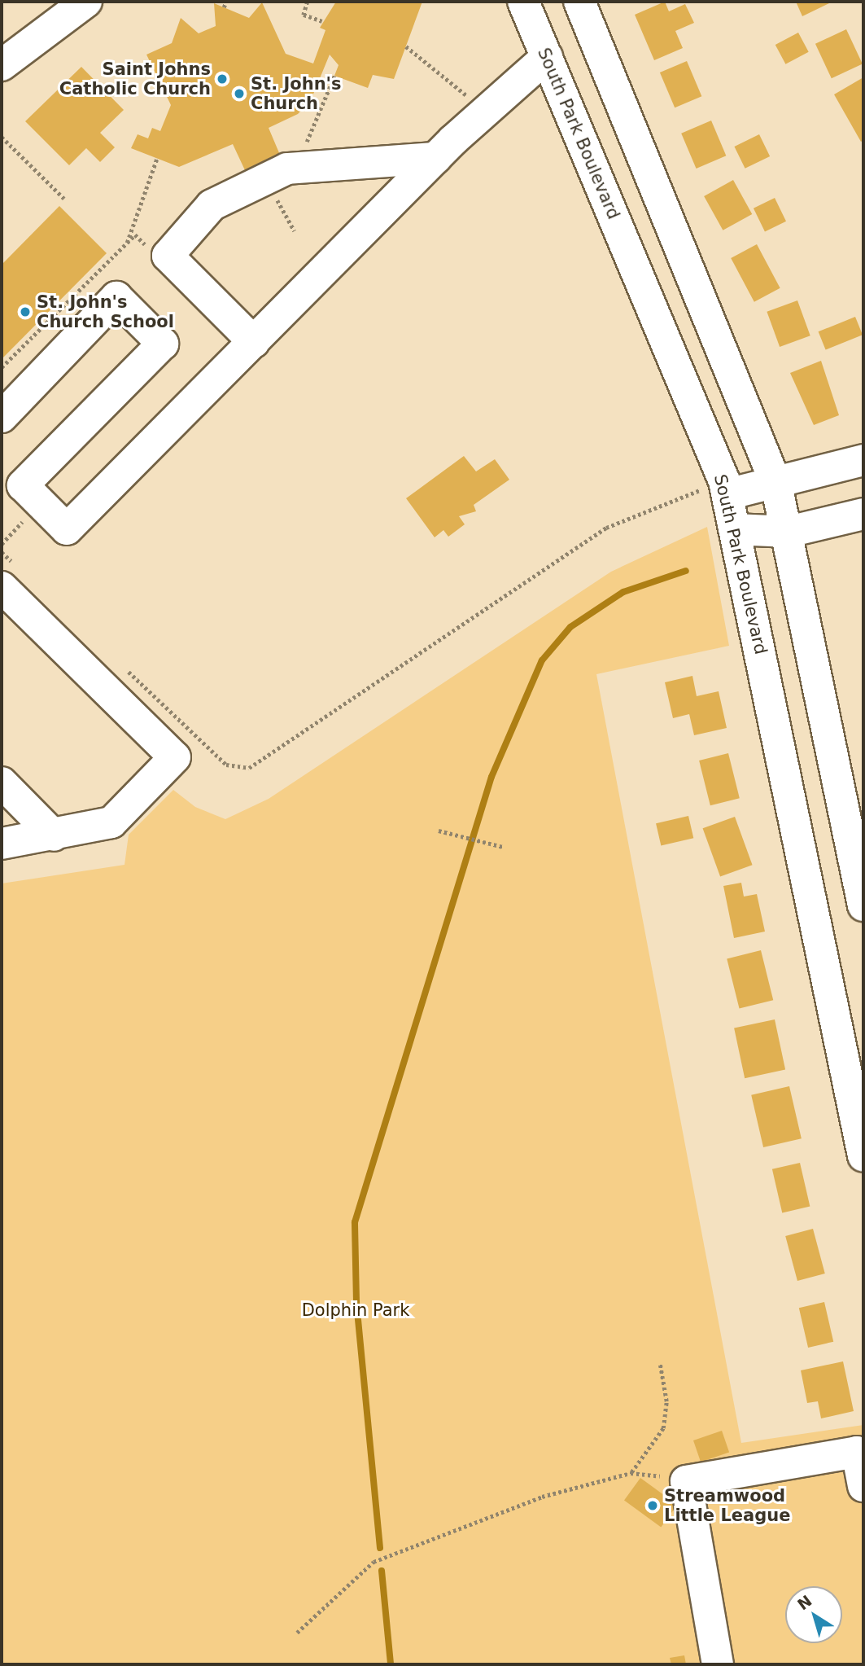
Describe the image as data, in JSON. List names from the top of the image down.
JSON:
{
  "streets": {
    "street": ["South Park Boulevard"]
  },
  "parks": ["Dolphin Park"],
  "places": [
    "Saint Johns Catholic Church",
    "St. John's Church",
    "St. John's Church School",
    "Streamwood Little League"
  ],
  "north": "top left"
}
